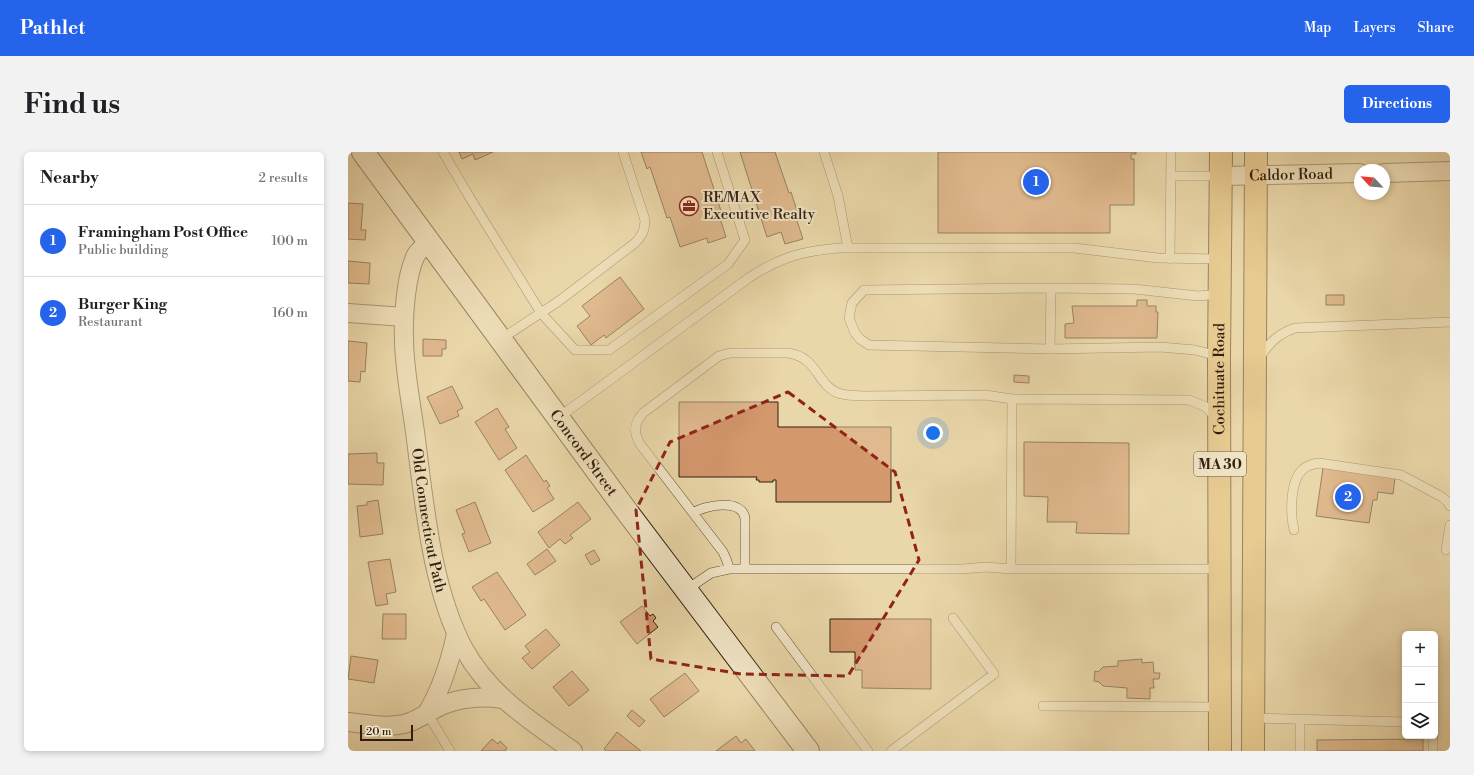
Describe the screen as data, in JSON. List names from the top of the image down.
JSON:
{
  "streets": {
    "main road": ["Cochituate Road", "Concord Street", "MA 30"],
    "street": ["Caldor Road", "Old Connecticut Path"]
  },
  "crossings": [
    ["Caldor Road", "Cochituate Road"],
    ["Caldor Road", "MA 30"],
    ["Concord Street", "Old Connecticut Path"]
  ],
  "places": {
    "office": ["RE/MAX Executive Realty"]
  },
  "scale_bar": "20 m",
  "north": "top left",
  "page": {
    "header": "Pathlet",
    "nav": ["Map", "Layers", "Share"],
    "buttons": "Directions",
    "title": "Find us",
    "heading": ["Nearby", "2 results"],
    "pins": ["1", "2"],
    "list": [
      {
        "mark": "1",
        "name": "Framingham Post Office",
        "note": "Public building",
        "value": "100 m"
      },
      {
        "mark": "2",
        "name": "Burger King",
        "note": "Restaurant",
        "value": "160 m"
      }
    ],
    "map_buttons": ["+", "−"],
    "scale": "20 m"
  }
}
